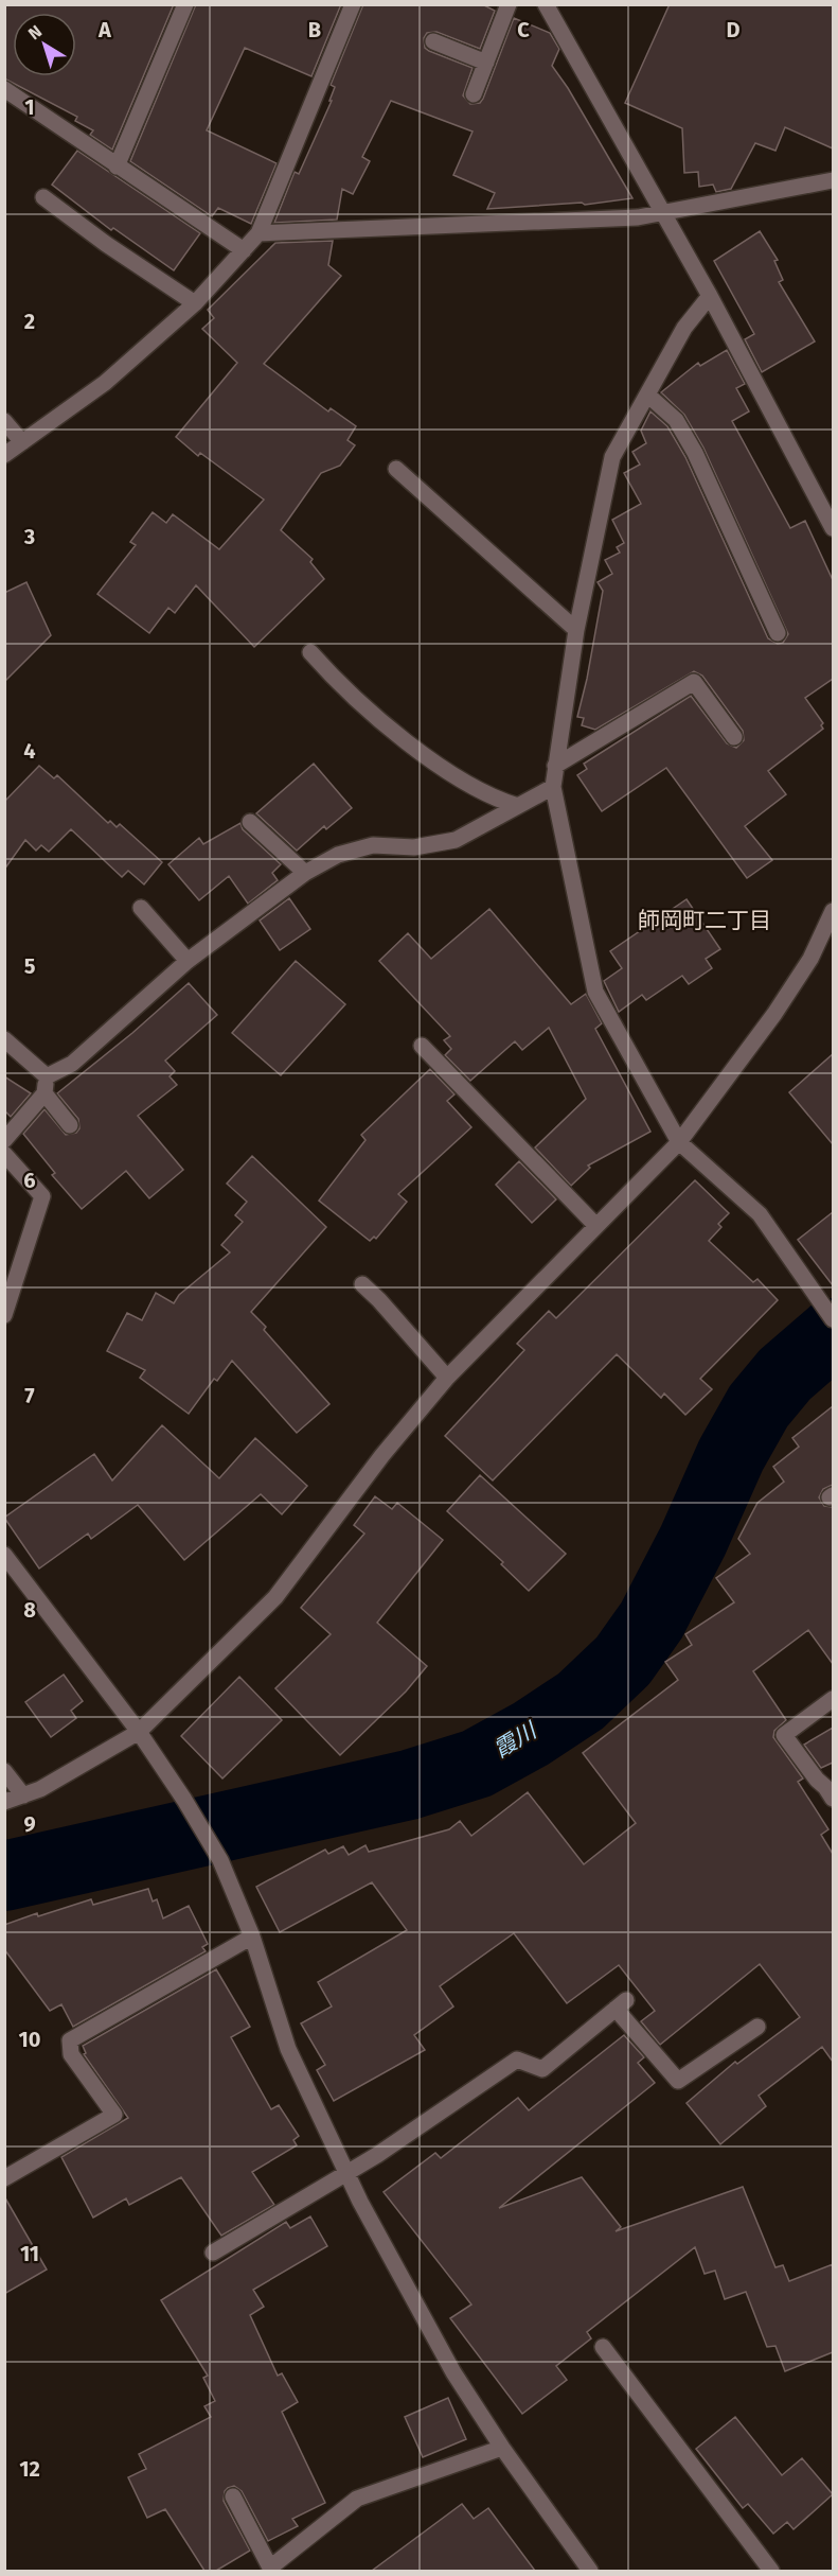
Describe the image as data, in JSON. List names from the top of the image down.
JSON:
{
  "districts": ["師岡町二丁目"],
  "water": ["霞川"],
  "north": "top left",
  "grid": {
    "columns": [
      "A",
      "B",
      "C",
      "D"
    ],
    "rows": [
      "1",
      "2",
      "3",
      "4",
      "5",
      "6",
      "7",
      "8",
      "9",
      "10",
      "11",
      "12"
    ]
  }
}
